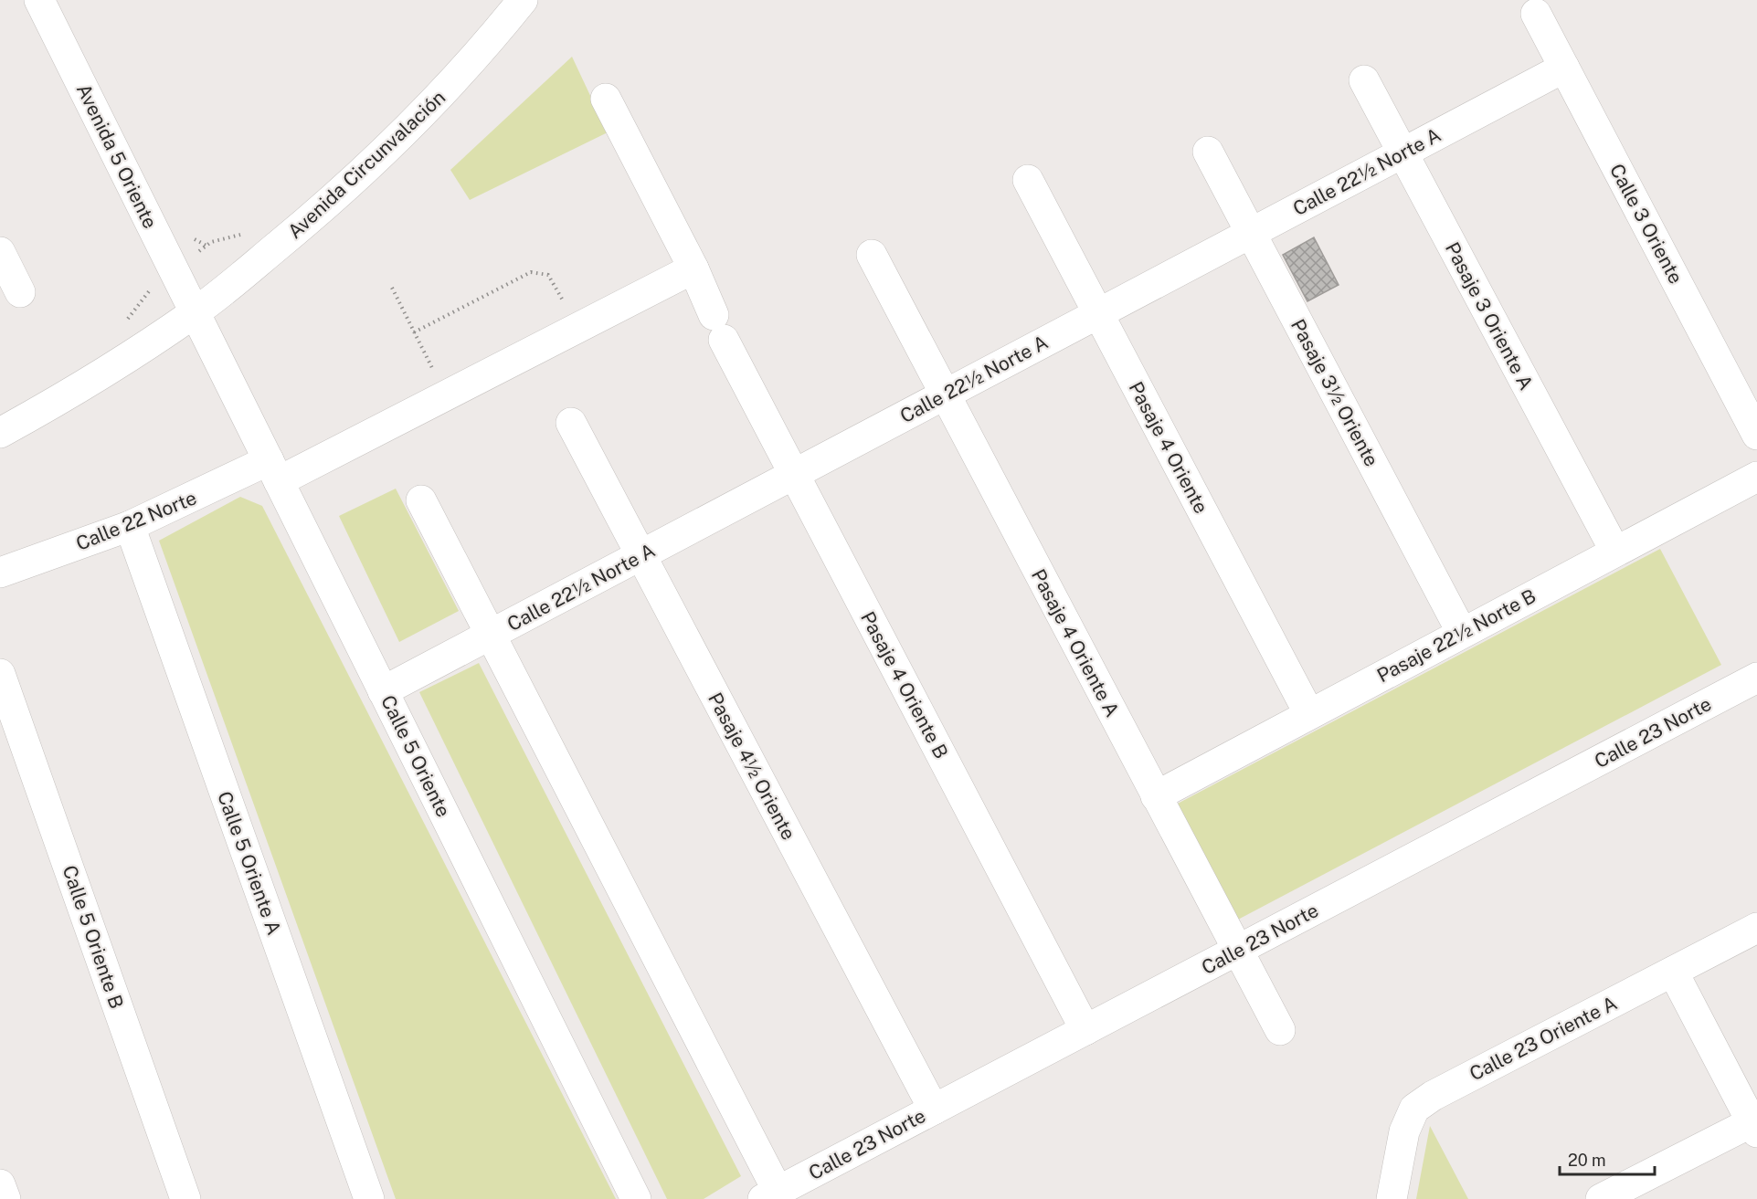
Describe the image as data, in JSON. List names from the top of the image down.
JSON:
{
  "streets": {
    "street": [
      "Avenida 5 Oriente",
      "Avenida Circunvalación",
      "Calle 22½ Norte A",
      "Calle 3 Oriente",
      "Pasaje 3 Oriente A",
      "Pasaje 3½ Oriente",
      "Pasaje 4 Oriente",
      "Calle 22 Norte",
      "Pasaje 22½ Norte B",
      "Pasaje 4 Oriente A",
      "Pasaje 4 Oriente B",
      "Calle 23 Norte",
      "Calle 5 Oriente",
      "Pasaje 4½ Oriente",
      "Calle 5 Oriente A",
      "Calle 5 Oriente B",
      "Calle 23 Oriente A"
    ]
  },
  "crossings": [
    ["Avenida 5 Oriente", "Avenida Circunvalación"],
    ["Avenida 5 Oriente", "Calle 5 Oriente"],
    ["Avenida Circunvalación", "Calle 5 Oriente"],
    ["Calle 22½ Norte A", "Calle 3 Oriente"],
    ["Calle 22½ Norte A", "Pasaje 3 Oriente A"],
    ["Calle 22½ Norte A", "Pasaje 3½ Oriente"],
    ["Calle 22½ Norte A", "Pasaje 4 Oriente"],
    ["Calle 22½ Norte A", "Pasaje 4 Oriente A"],
    ["Calle 22½ Norte A", "Pasaje 4 Oriente B"],
    ["Calle 22½ Norte A", "Calle 5 Oriente"],
    ["Calle 22½ Norte A", "Pasaje 4½ Oriente"],
    ["Pasaje 3 Oriente A", "Pasaje 22½ Norte B"],
    ["Pasaje 3½ Oriente", "Pasaje 22½ Norte B"],
    ["Pasaje 4 Oriente", "Pasaje 22½ Norte B"],
    ["Calle 22 Norte", "Pasaje 4 Oriente B"],
    ["Calle 22 Norte", "Calle 5 Oriente"],
    ["Calle 22 Norte", "Calle 5 Oriente A"],
    ["Pasaje 22½ Norte B", "Pasaje 4 Oriente A"],
    ["Pasaje 4 Oriente A", "Calle 23 Norte"],
    ["Pasaje 4 Oriente B", "Calle 23 Norte"],
    ["Calle 23 Norte", "Pasaje 4½ Oriente"]
  ],
  "scale_bar": "20 m"
}
